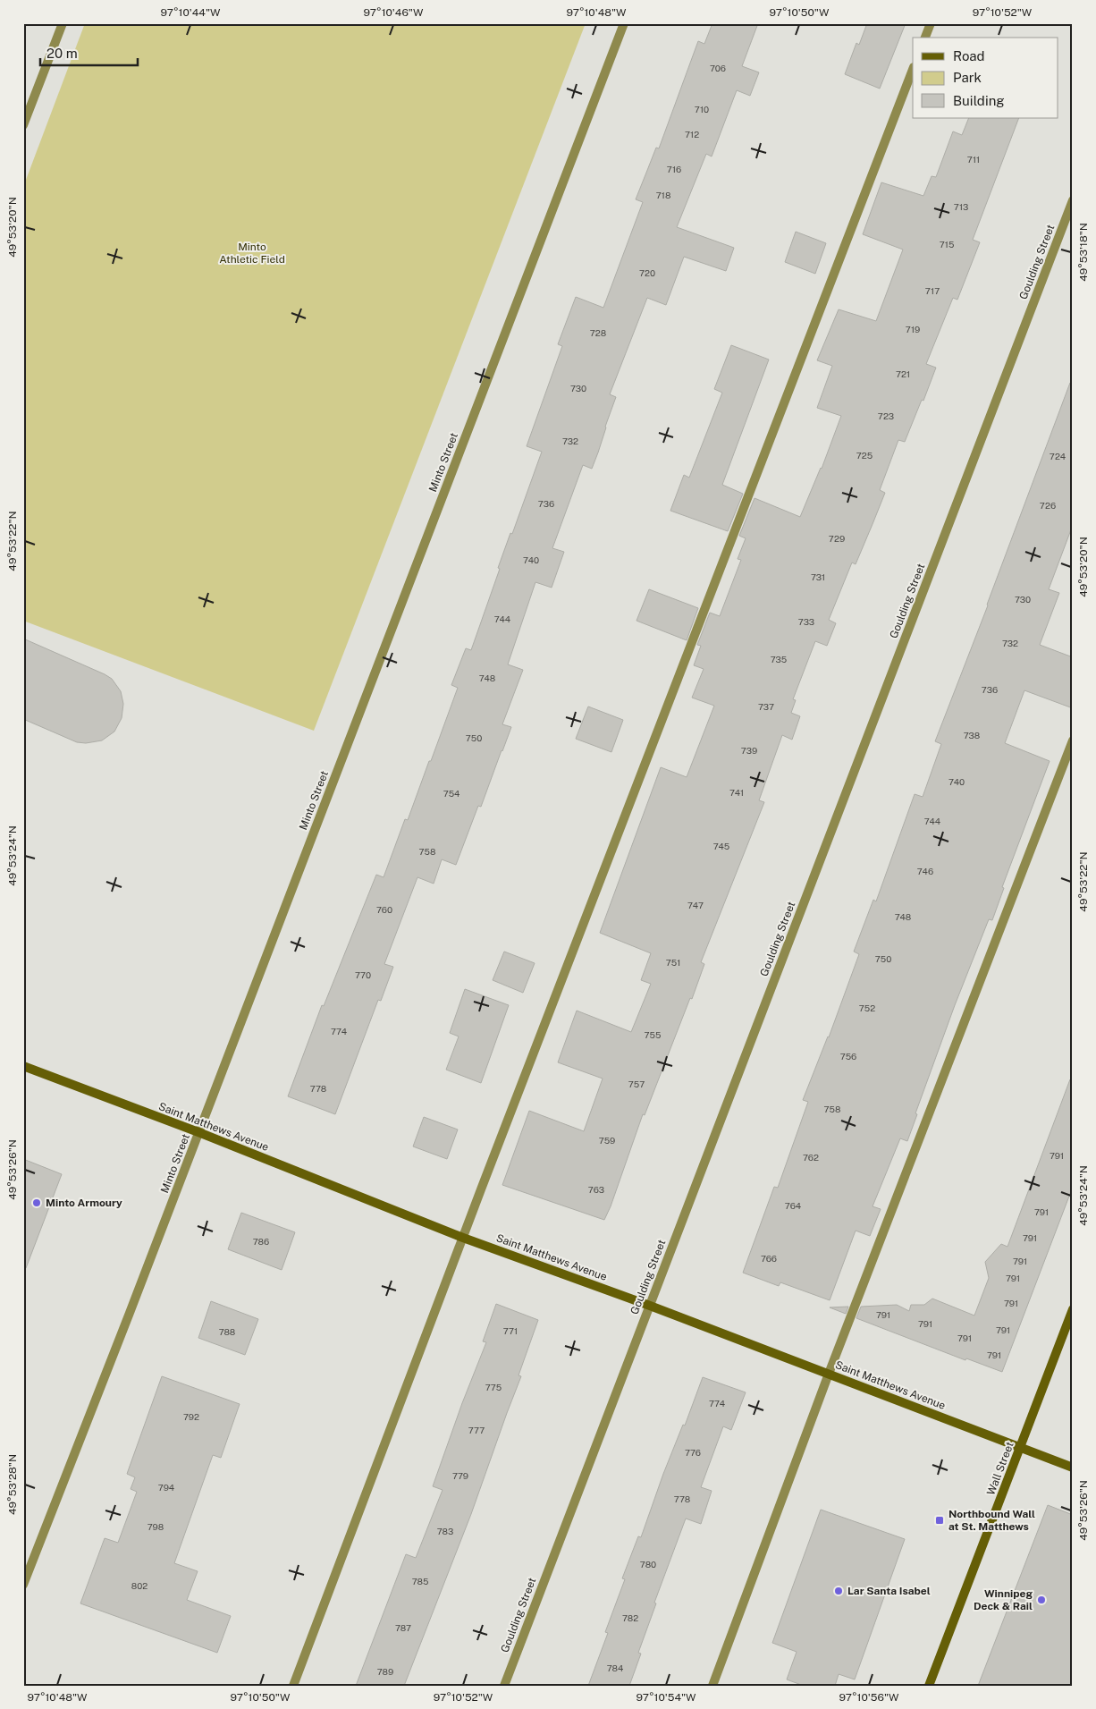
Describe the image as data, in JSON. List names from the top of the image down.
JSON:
{
  "streets": {
    "street": [
      "Goulding Street",
      "Minto Street",
      "Saint Matthews Avenue",
      "Wall Street"
    ]
  },
  "crossings": [
    ["Goulding Street", "Saint Matthews Avenue"],
    ["Minto Street", "Saint Matthews Avenue"],
    ["Saint Matthews Avenue", "Wall Street"]
  ],
  "parks": ["Minto Athletic Field"],
  "places": {
    "other": ["Minto Armoury", "Lar Santa Isabel", "Winnipeg Deck & Rail"],
    "transit": ["Northbound Wall at St. Matthews"]
  },
  "house_numbers": [
    "706",
    "710",
    "712",
    "711",
    "716",
    "718",
    "713",
    "715",
    "720",
    "717",
    "719",
    "728",
    "721",
    "730",
    "723",
    "732",
    "725",
    "724",
    "736",
    "726",
    "729",
    "740",
    "731",
    "730",
    "744",
    "733",
    "732",
    "735",
    "748",
    "736",
    "737",
    "738",
    "750",
    "739",
    "740",
    "741",
    "754",
    "744",
    "745",
    "758",
    "746",
    "747",
    "760",
    "748",
    "750",
    "751",
    "770",
    "752",
    "774",
    "755",
    "756",
    "757",
    "778",
    "758",
    "759",
    "791",
    "762",
    "763",
    "764",
    "791",
    "791",
    "786",
    "766",
    "791",
    "791",
    "791",
    "791",
    "791",
    "791",
    "771",
    "788",
    "791",
    "791",
    "775",
    "774",
    "792",
    "777",
    "776",
    "779",
    "794",
    "778",
    "798",
    "783",
    "780",
    "785",
    "802",
    "782",
    "787",
    "784",
    "789"
  ],
  "legend": ["Road", "Park", "Building"],
  "scale_bar": "20 m",
  "coordinates": [
    "97°10'44\"W",
    "97°10'46\"W",
    "97°10'48\"W",
    "97°10'50\"W",
    "97°10'52\"W",
    "49°53'20\"N",
    "49°53'18\"N",
    "49°53'22\"N",
    "49°53'24\"N",
    "49°53'26\"N",
    "49°53'28\"N",
    "97°10'54\"W",
    "97°10'56\"W"
  ]
}
